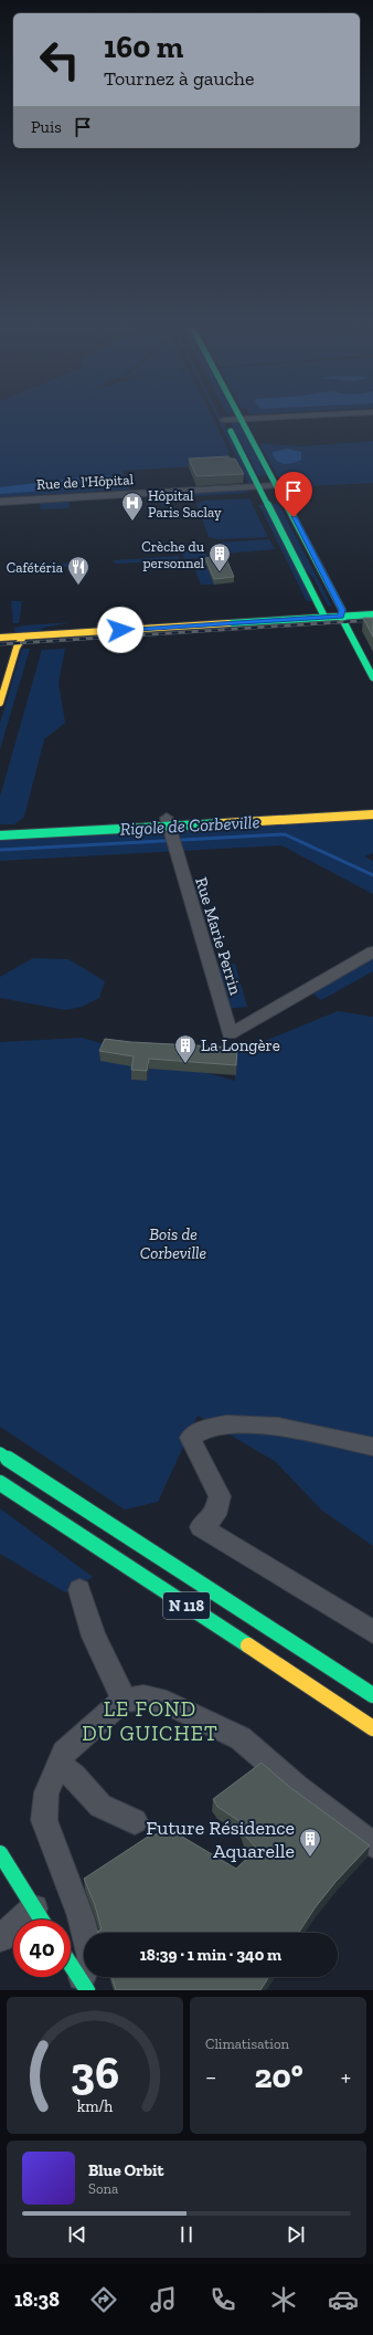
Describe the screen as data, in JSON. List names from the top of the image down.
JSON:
{
  "streets": {
    "main road": ["N 118"],
    "street": ["Rue de l'Hôpital", "Rue Marie Perrin"]
  },
  "districts": ["LE FOND DU GUICHET"],
  "water": ["Rigole de Corbeville"],
  "parks": ["Bois de Corbeville"],
  "places": {
    "hospital": ["Hôpital Paris Saclay"],
    "building": ["Crèche du personnel", "La Longère", "Future Résidence Aquarelle"],
    "restaurant": ["Cafétéria"]
  },
  "page": {
    "turn": ["160 m", "Tournez à gauche"],
    "then": "Puis",
    "limit": "40",
    "trip": "18:39 · 1 min · 340 m",
    "tile": "Climatisation",
    "heat": ["−", "20°", "+"],
    "song": ["Blue Orbit", "Sona"],
    "tabs": "18:38",
    "gauge": ["36", "km/h"]
  }
}
